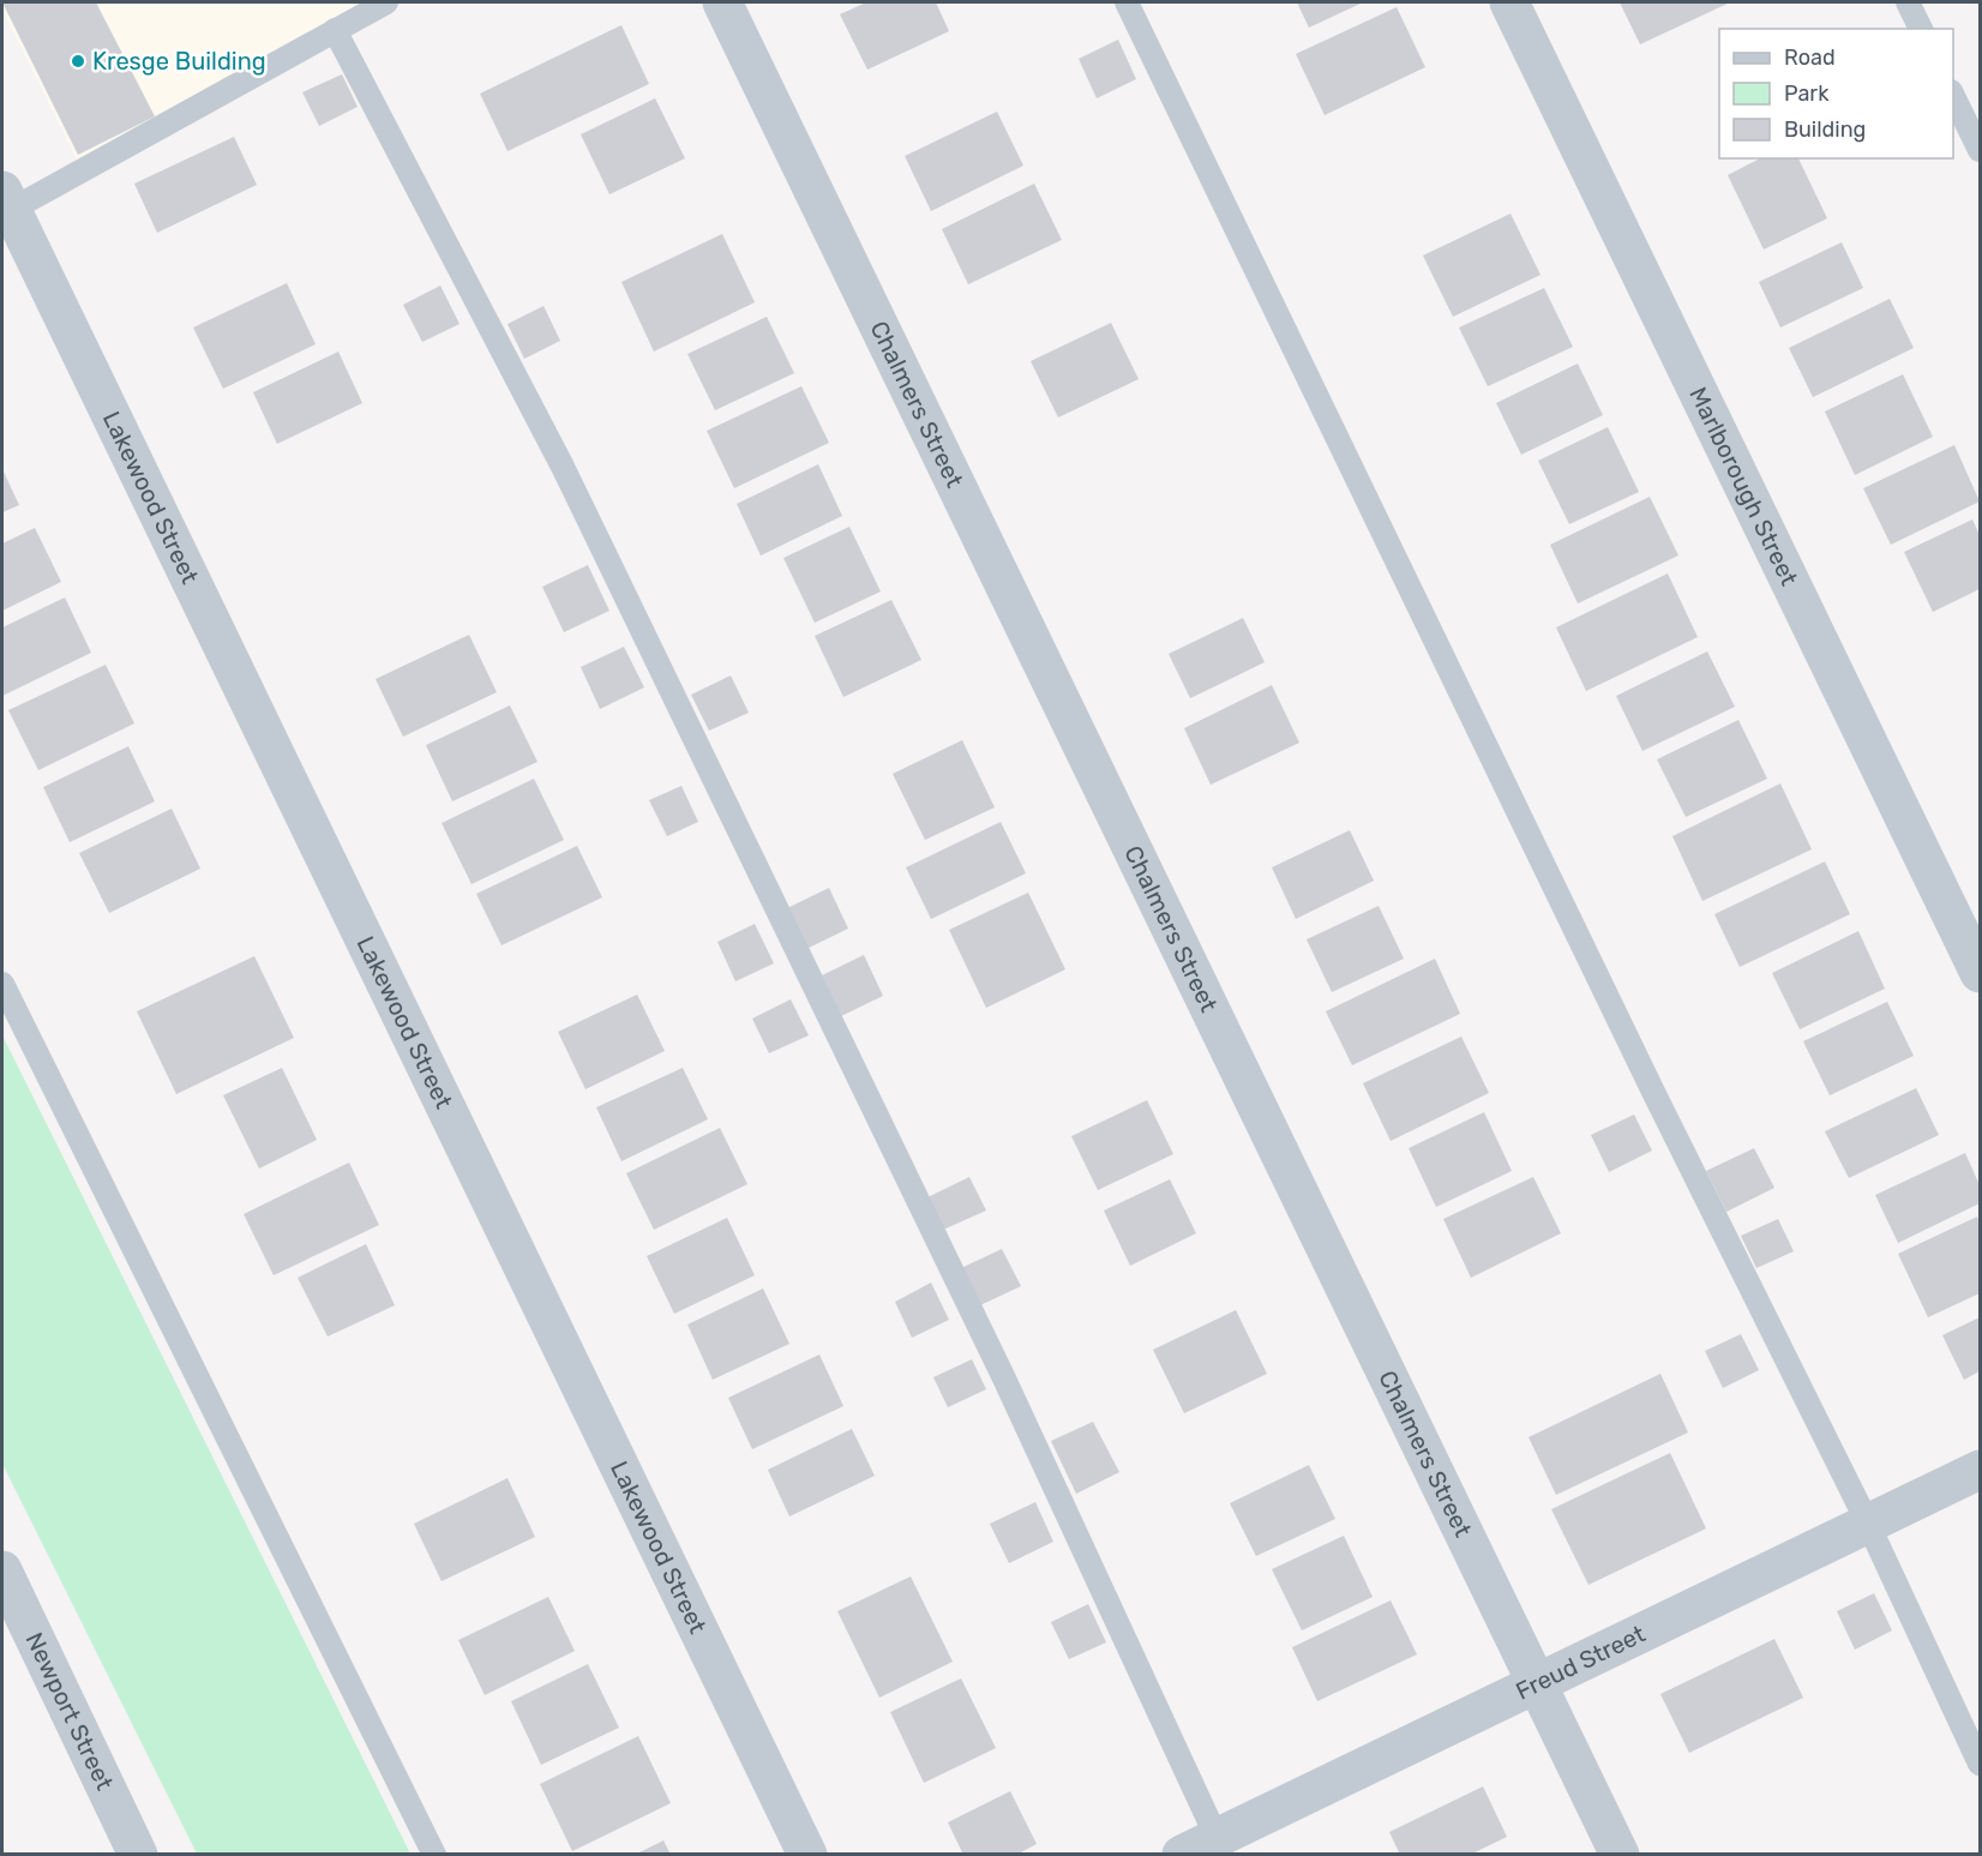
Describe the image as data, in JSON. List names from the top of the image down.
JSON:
{
  "streets": {
    "street": [
      "Chalmers Street",
      "Marlborough Street",
      "Lakewood Street",
      "Freud Street",
      "Newport Street"
    ]
  },
  "crossings": [
    ["Chalmers Street", "Freud Street"]
  ],
  "places": ["Kresge Building"],
  "legend": ["Road", "Park", "Building"]
}
